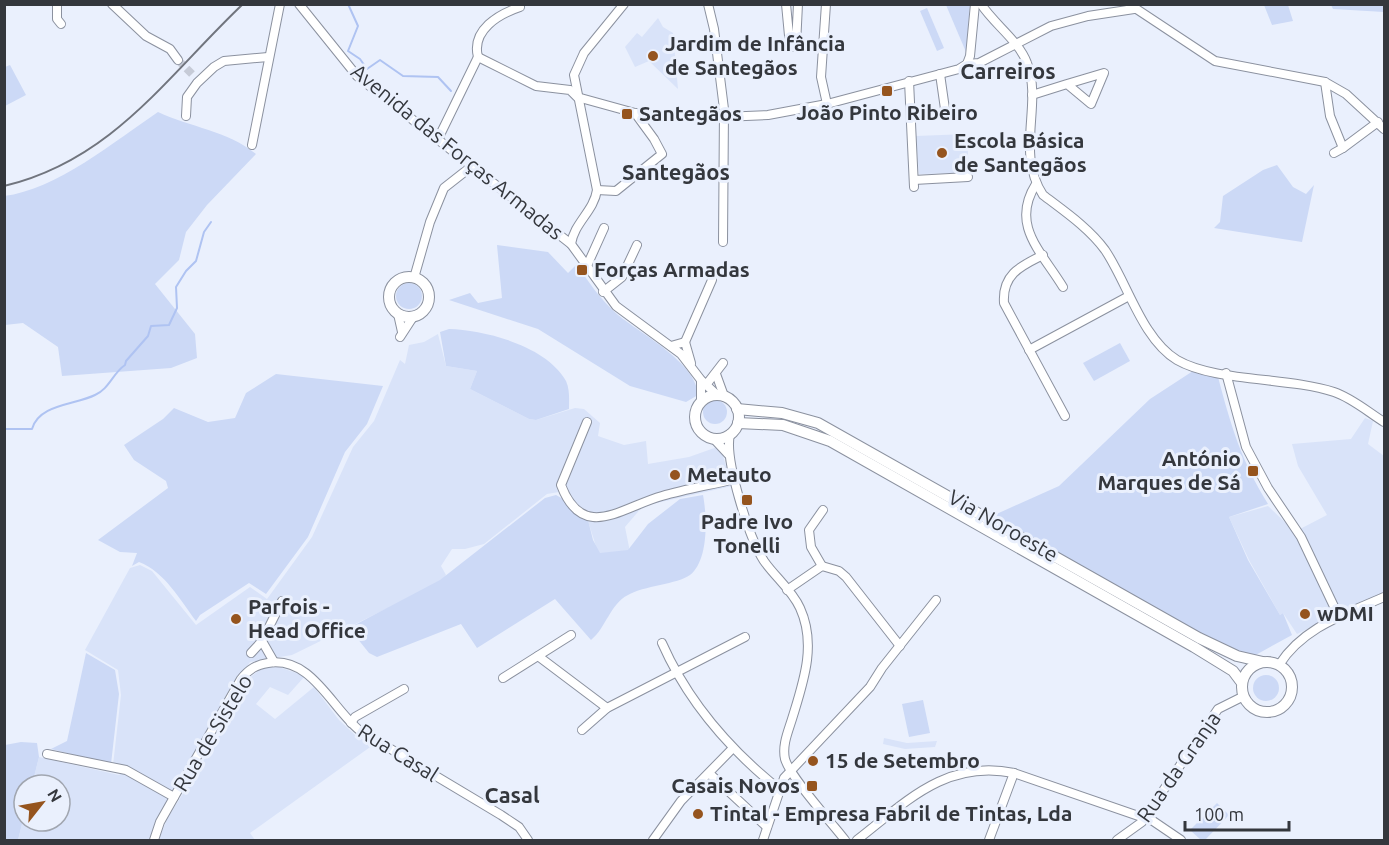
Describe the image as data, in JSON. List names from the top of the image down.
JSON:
{
  "streets": {
    "main road": ["Via Noroeste"],
    "street": [
      "Avenida das Forças Armadas",
      "Rua de Sistelo",
      "Rua Casal",
      "Rua da Granja"
    ]
  },
  "crossings": [
    ["Via Noroeste", "Rua da Granja"],
    ["Rua de Sistelo", "Rua Casal"]
  ],
  "districts": ["Carreiros", "Santegãos", "Casal"],
  "places": {
    "other": [
      "Jardim de Infância de Santegãos",
      "Escola Básica de Santegãos",
      "Metauto",
      "wDMI",
      "Parfois - Head Office",
      "15 de Setembro",
      "Tintal - Empresa Fabril de Tintas, Lda"
    ],
    "transit": [
      "João Pinto Ribeiro",
      "Santegãos",
      "Forças Armadas",
      "António Marques de Sá",
      "Padre Ivo Tonelli",
      "Casais Novos"
    ]
  },
  "scale_bar": "100 m",
  "north": "top right"
}
